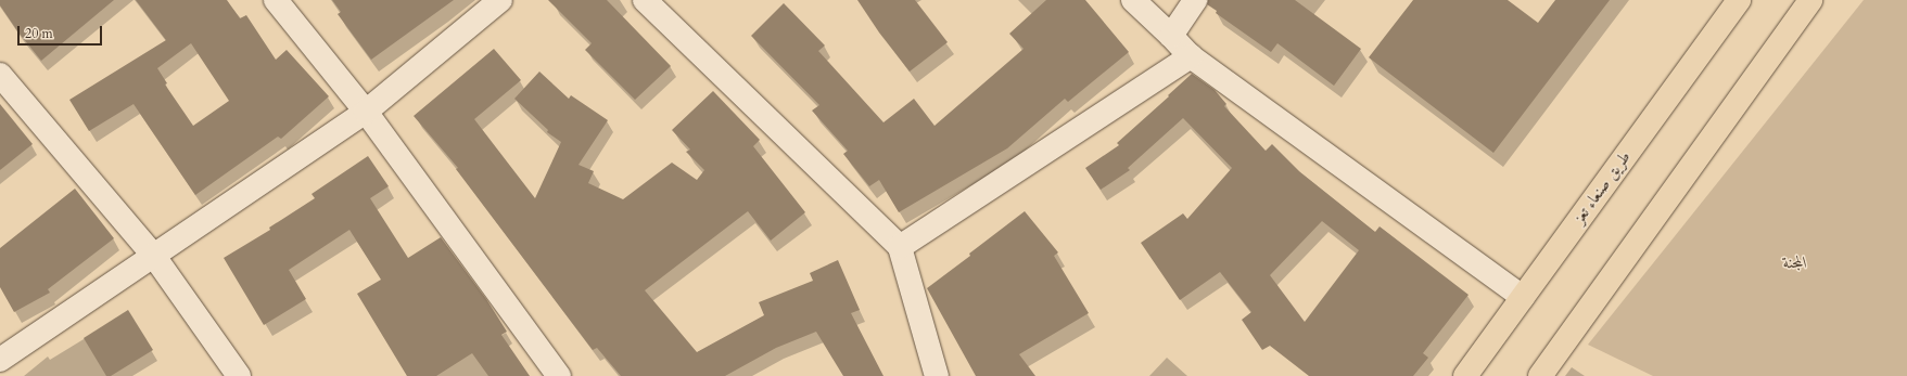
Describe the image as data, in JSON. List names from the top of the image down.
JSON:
{
  "streets": {
    "highway": ["طريق صنعاء تعز"]
  },
  "parks": ["المجنة"],
  "scale_bar": "20 m"
}
